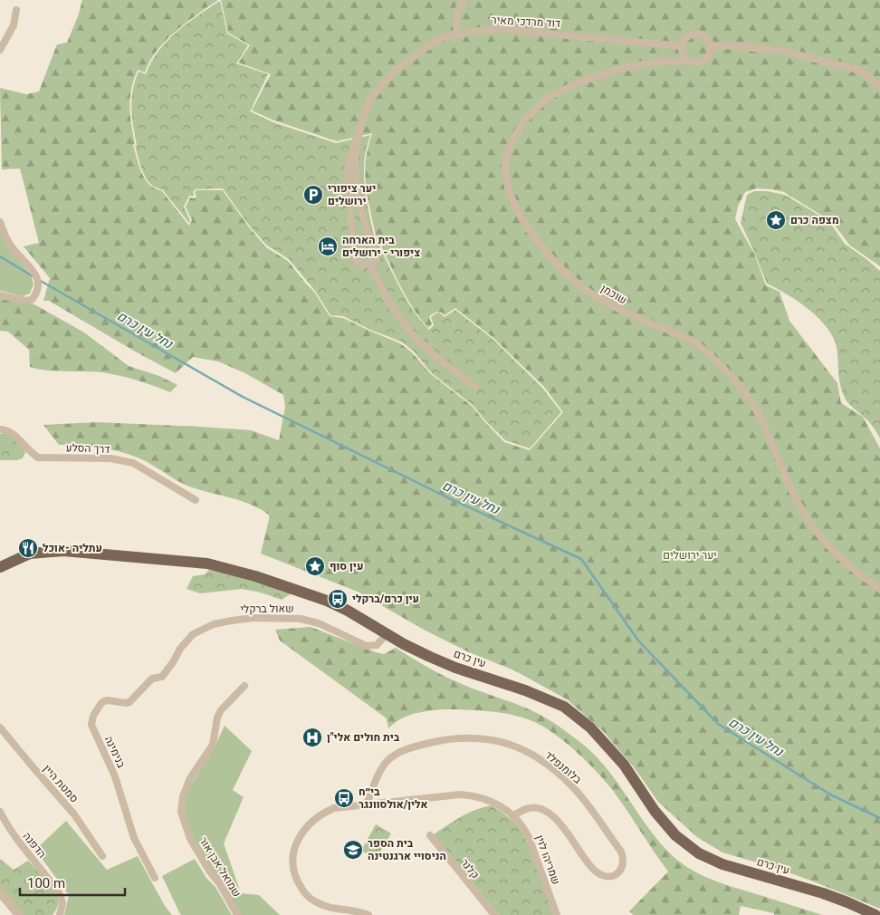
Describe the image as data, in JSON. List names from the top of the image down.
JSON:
{
  "streets": {
    "main road": ["עין כרם"],
    "street": [
      "דוד מרדכי מאיר",
      "שוכמן",
      "דרך הסלע",
      "שאול ברקלי",
      "בנימינה",
      "בלומנפלד",
      "סמטת היין",
      "הדפנה",
      "שמריהו לוין",
      "שמואל אבן אור",
      "קלנר"
    ]
  },
  "crossings": [
    ["דוד מרדכי מאיר", "שוכמן"],
    ["שאול ברקלי", "עין כרם"],
    ["שאול ברקלי", "בנימינה"],
    ["בלומנפלד", "שמריהו לוין"]
  ],
  "water": ["נחל עין כרם"],
  "parks": ["יער ירושלים"],
  "places": {
    "parking": ["יער ציפורי ירושלים"],
    "place": ["מצפה כרם", "עין סוף"],
    "hotel": ["בית הארחה ציפורי - ירושלים"],
    "restaurant": ["עתליה -אוכל"],
    "bus stop": ["עין כרם/ברקלי", "בי״ח אלין/אולסוונגר"],
    "hospital": ["בית חולים אלי\"ן"],
    "school or university": ["בית הספר הניסויי ארגנטינה"]
  },
  "scale_bar": "100 m"
}
